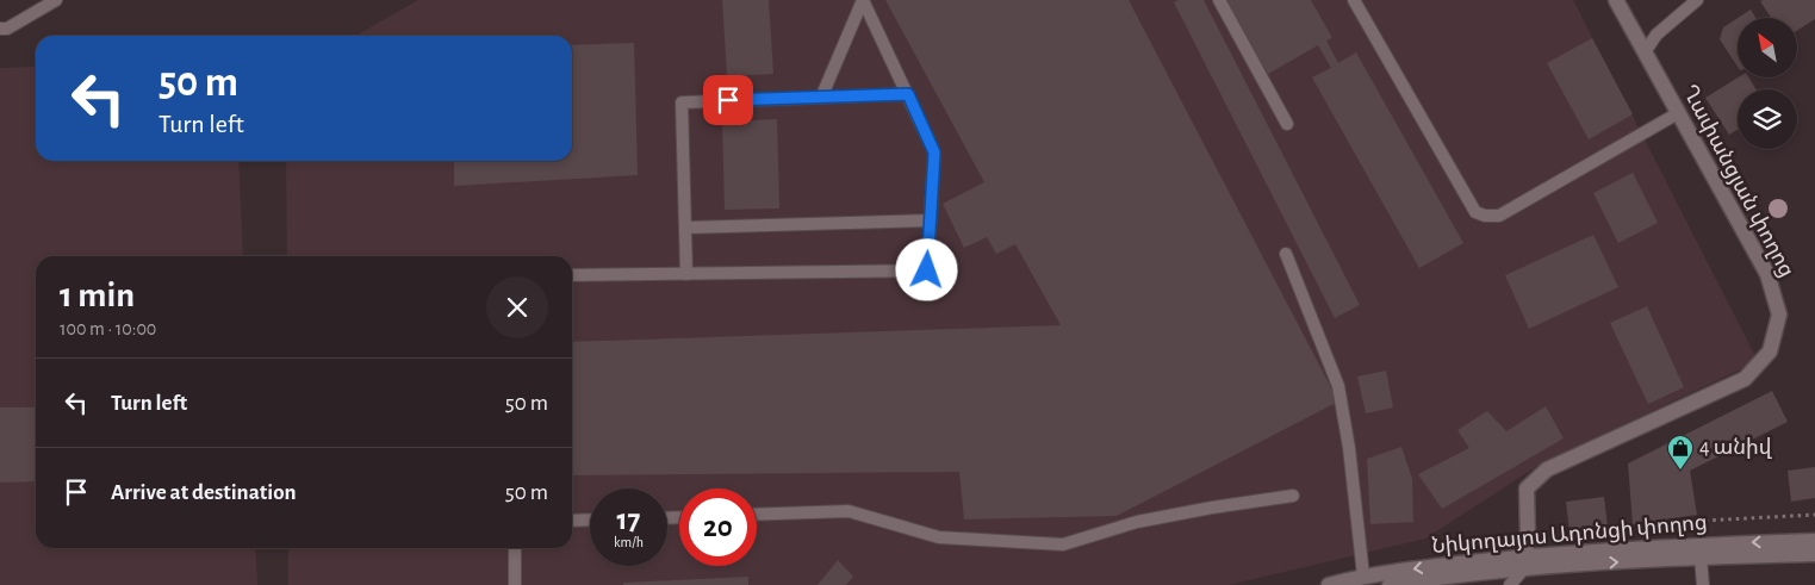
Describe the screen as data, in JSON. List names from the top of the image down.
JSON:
{
  "streets": {
    "street": ["Ղափանցյան փողոց", "Նիկողայոս Ադոնցի փողոց"]
  },
  "crossings": [
    ["Ղափանցյան փողոց", "Նիկողայոս Ադոնցի փողոց"]
  ],
  "places": {
    "shop": ["4 անիվ"]
  },
  "north": "top left",
  "page": {
    "turn": ["50 m", "Turn left"],
    "heading": ["1 min", "100 m · 10:00"],
    "list": [
      {
        "name": "Turn left",
        "value": "50 m"
      },
      {
        "name": "Arrive at destination",
        "value": "50 m"
      }
    ],
    "speed": "17 km/h",
    "limit": "20"
  }
}
